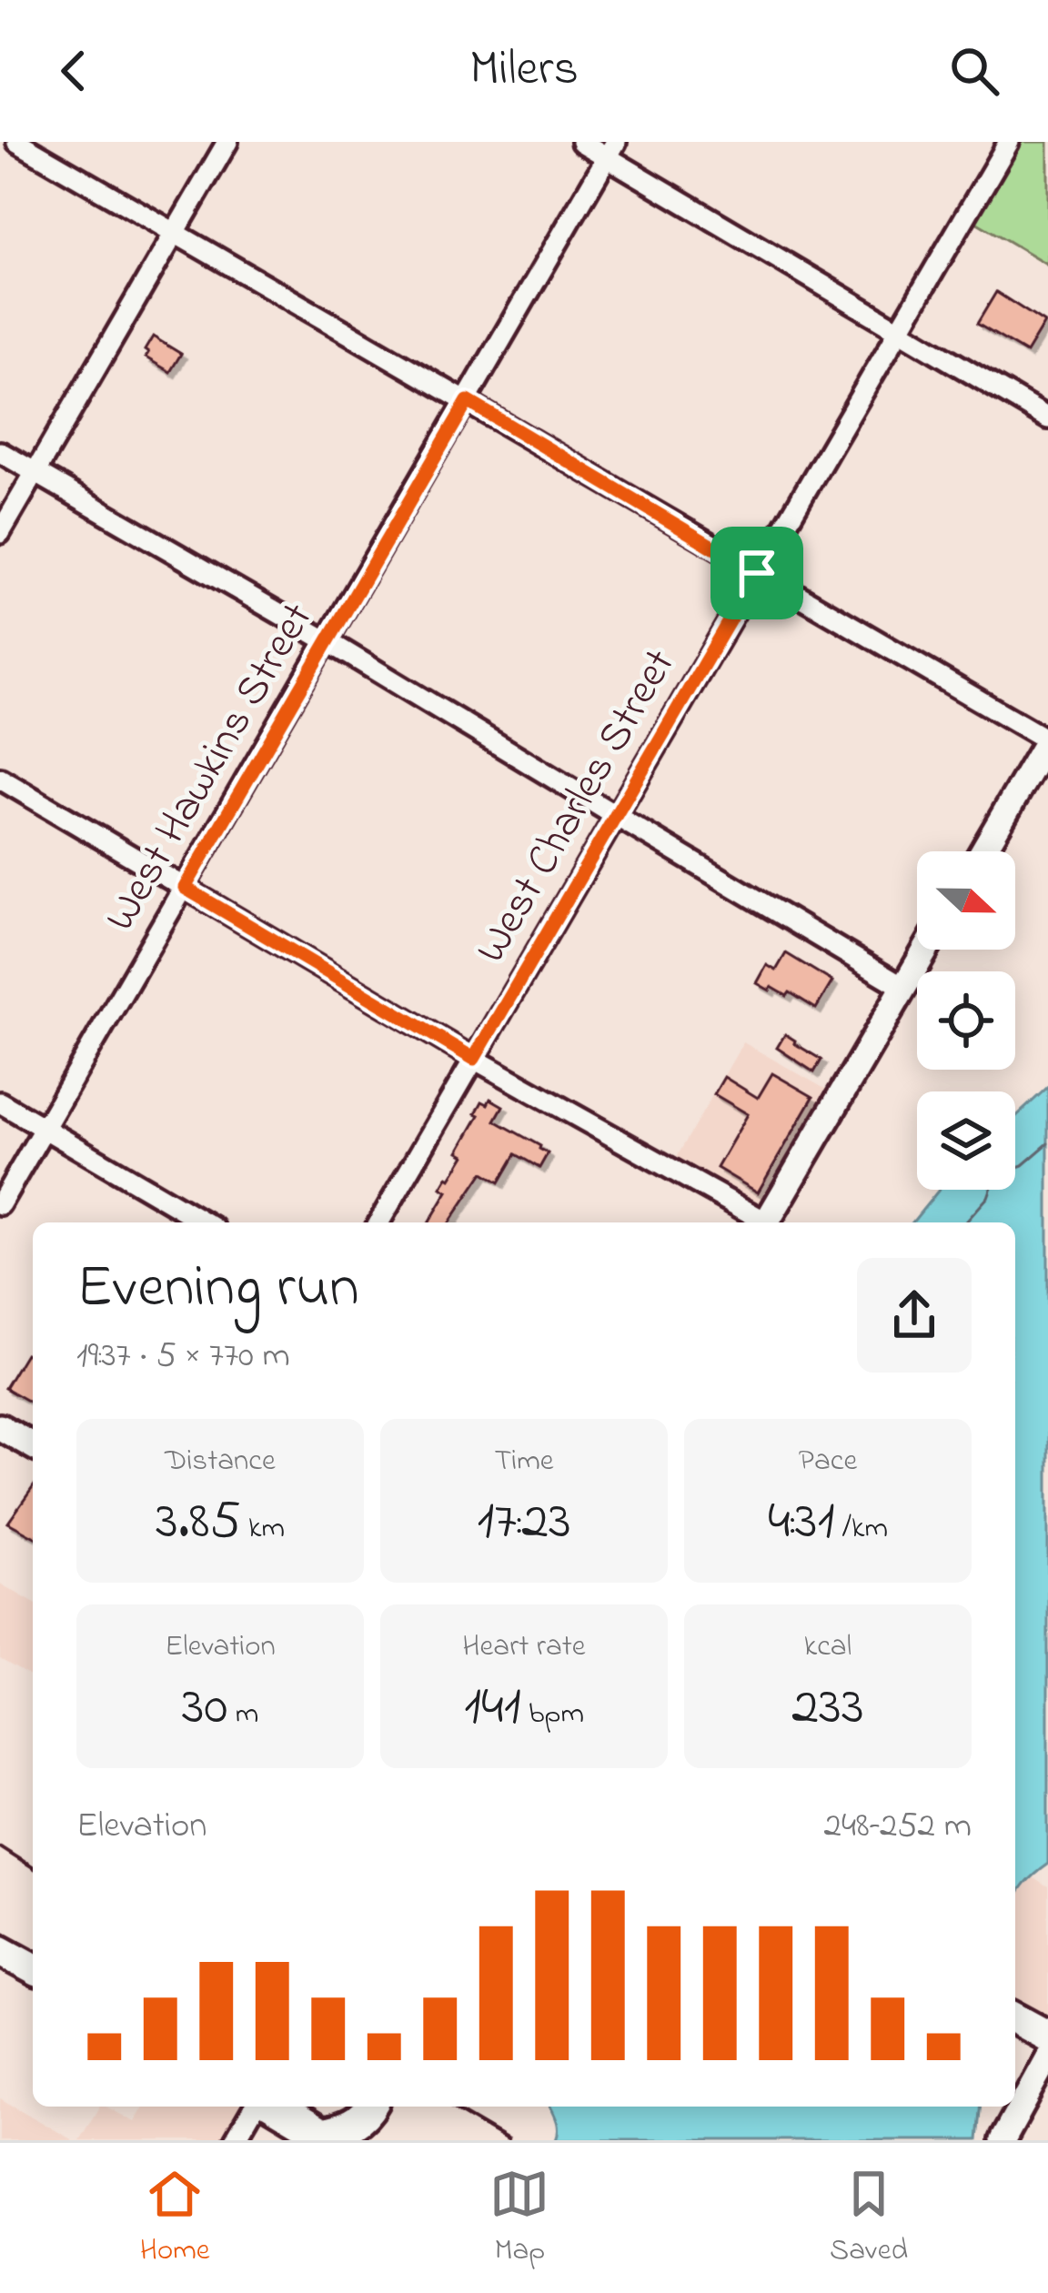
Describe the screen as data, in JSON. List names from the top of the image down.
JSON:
{
  "streets": {
    "street": ["West Hawkins Street", "West Charles Street"]
  },
  "north": "right",
  "page": {
    "header": "Milers",
    "heading": ["Evening run", "19:37 · 5 × 770 m"],
    "stats": [
      ["Distance", "3.85 km"],
      ["Time", "17:23"],
      ["Pace", "4:31 /km"],
      ["Elevation", "30 m"],
      ["Heart rate", "141 bpm"],
      ["kcal", "233"]
    ],
    "chart": ["Elevation", "248–252 m"],
    "tabs": ["Home", "Map", "Saved"]
  }
}
